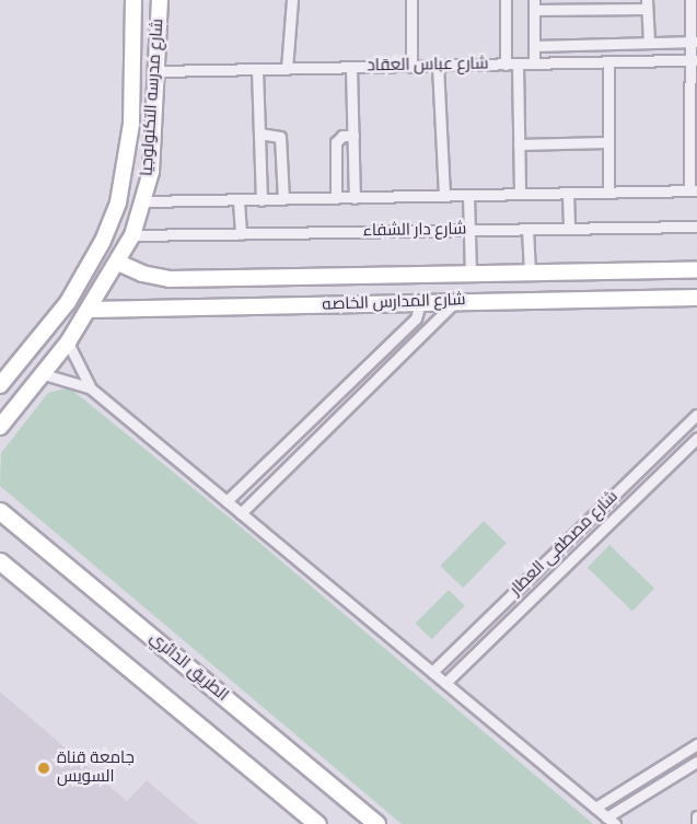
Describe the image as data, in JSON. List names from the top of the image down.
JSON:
{
  "streets": {
    "main road": ["الطريق الدائري"],
    "street": [
      "شارع عباس العقاد",
      "شارع مدرسه التكنولوجيا",
      "شارع دار الشفاء",
      "شارع المدارس الخاصه",
      "شارع مصطفى العطار"
    ]
  },
  "crossings": [
    ["شارع عباس العقاد", "شارع مدرسه التكنولوجيا"],
    ["شارع مدرسه التكنولوجيا", "شارع دار الشفاء"],
    ["شارع مدرسه التكنولوجيا", "شارع المدارس الخاصه"]
  ],
  "places": ["جامعة قناة السويس"]
}
